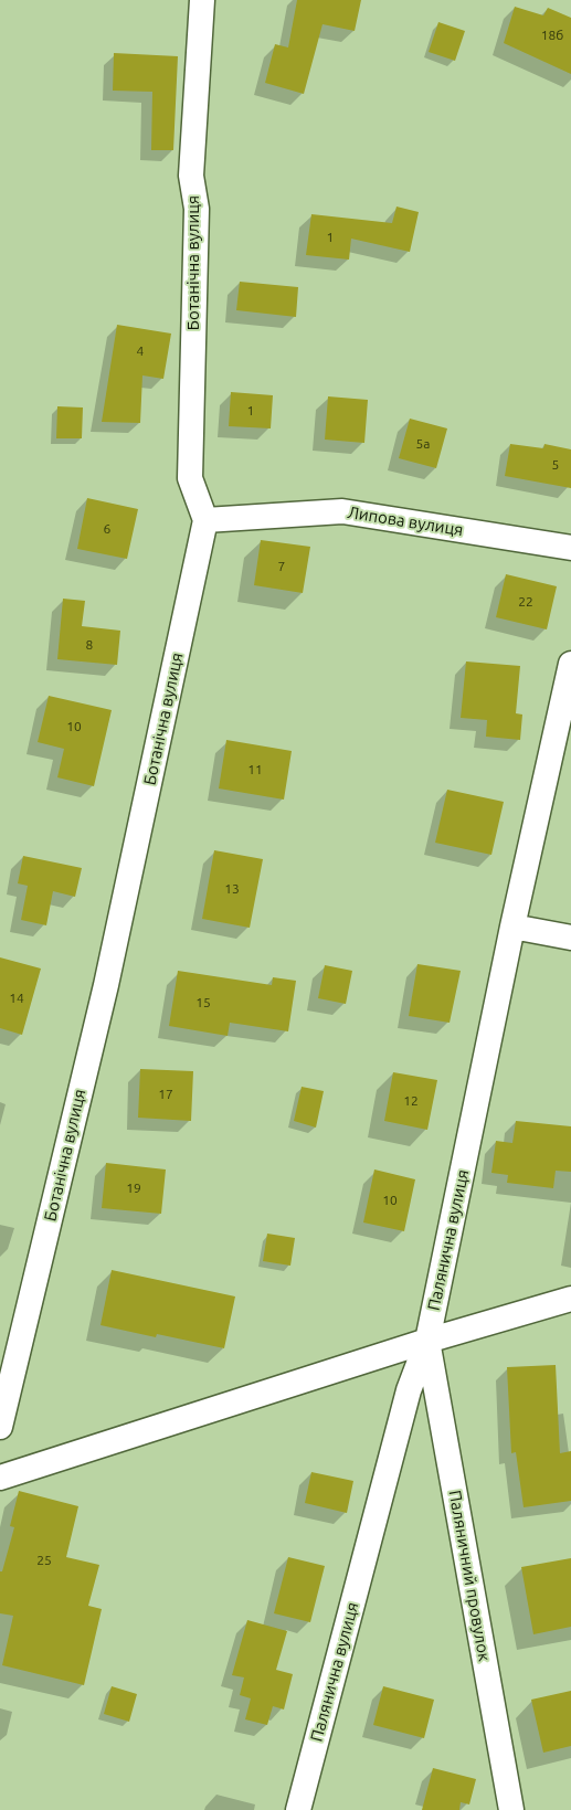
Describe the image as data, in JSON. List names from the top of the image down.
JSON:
{
  "streets": {
    "street": [
      "Ботанічна вулиця",
      "Липова вулиця",
      "Палянична вулиця",
      "Паляничний провулок"
    ]
  },
  "crossings": [
    ["Ботанічна вулиця", "Липова вулиця"],
    ["Палянична вулиця", "Паляничний провулок"]
  ],
  "house_numbers": [
    "18б",
    "1",
    "4",
    "1",
    "5а",
    "5",
    "6",
    "7",
    "22",
    "8",
    "10",
    "11",
    "13",
    "14",
    "15",
    "17",
    "12",
    "19",
    "10",
    "25"
  ]
}
